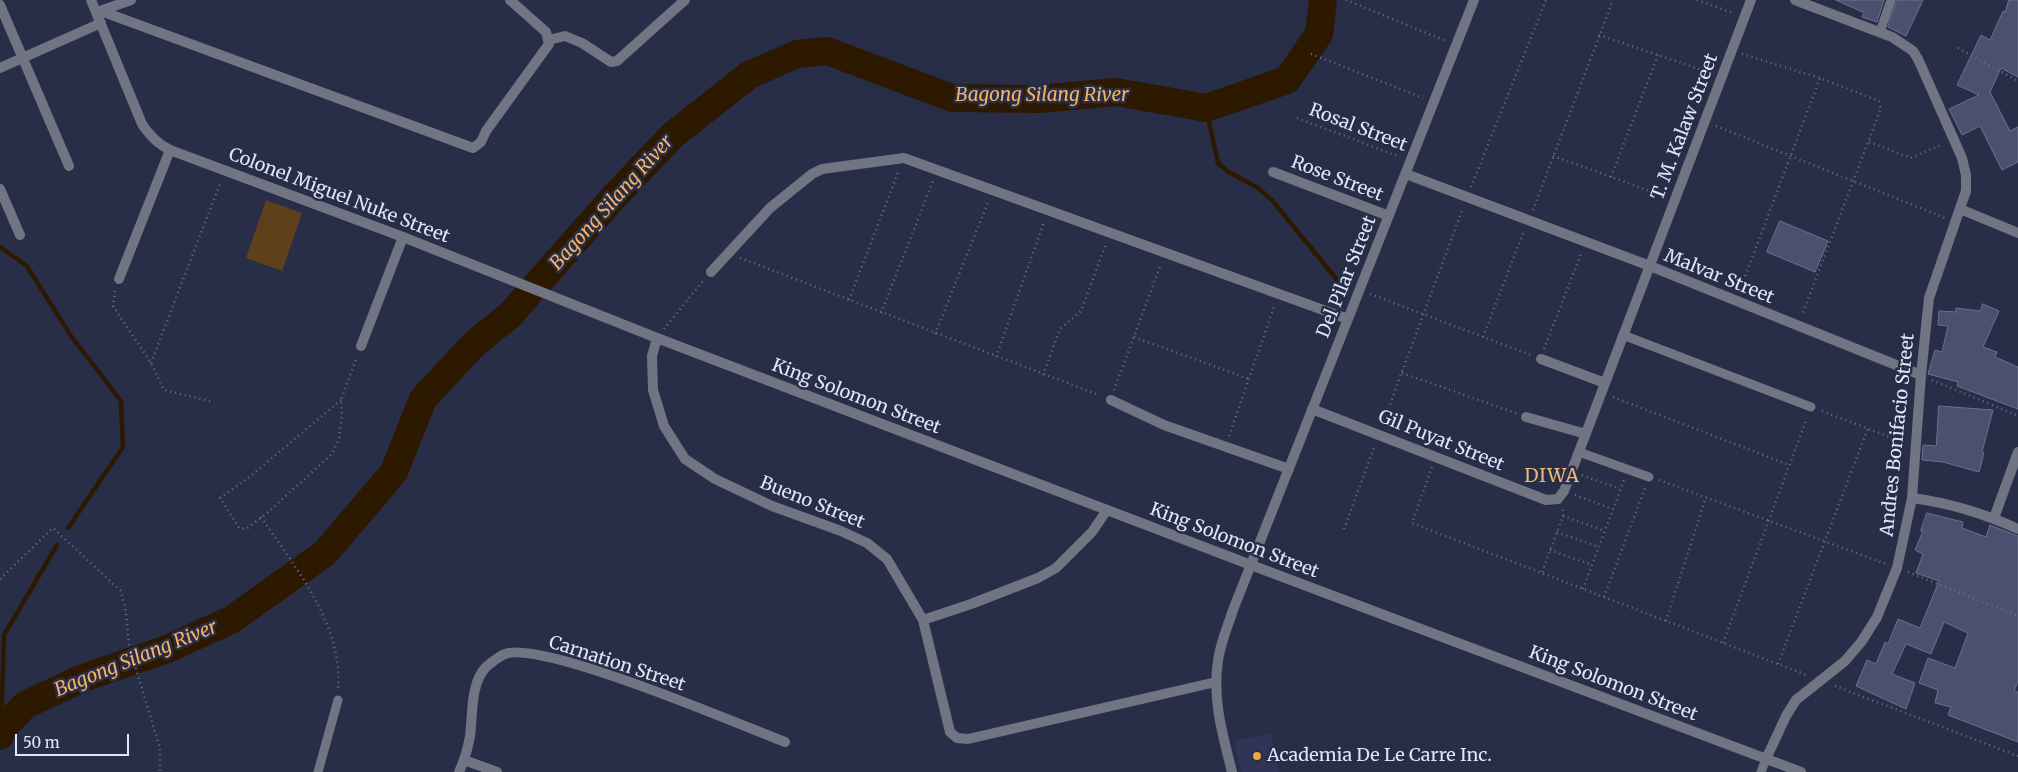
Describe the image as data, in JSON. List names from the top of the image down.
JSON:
{
  "streets": {
    "street": [
      "T. M. Kalaw Street",
      "Rose Street",
      "Colonel Miguel Nuke Street",
      "Del Pilar Street",
      "Malvar Street",
      "King Solomon Street",
      "Andres Bonifacio Street",
      "Gil Puyat Street",
      "Bueno Street",
      "Carnation Street"
    ],
    "path": ["Rosal Street"]
  },
  "crossings": [
    ["T. M. Kalaw Street", "Malvar Street"],
    ["T. M. Kalaw Street", "Gil Puyat Street"],
    ["Rosal Street", "Del Pilar Street"],
    ["Rose Street", "Del Pilar Street"],
    ["Colonel Miguel Nuke Street", "King Solomon Street"],
    ["Colonel Miguel Nuke Street", "Bueno Street"],
    ["Del Pilar Street", "Malvar Street"],
    ["Del Pilar Street", "King Solomon Street"],
    ["Del Pilar Street", "Gil Puyat Street"],
    ["Malvar Street", "Andres Bonifacio Street"],
    ["King Solomon Street", "Andres Bonifacio Street"],
    ["King Solomon Street", "Bueno Street"]
  ],
  "districts": ["DIWA"],
  "water": ["Bagong Silang River"],
  "places": ["Academia De Le Carre Inc."],
  "scale_bar": "50 m"
}
